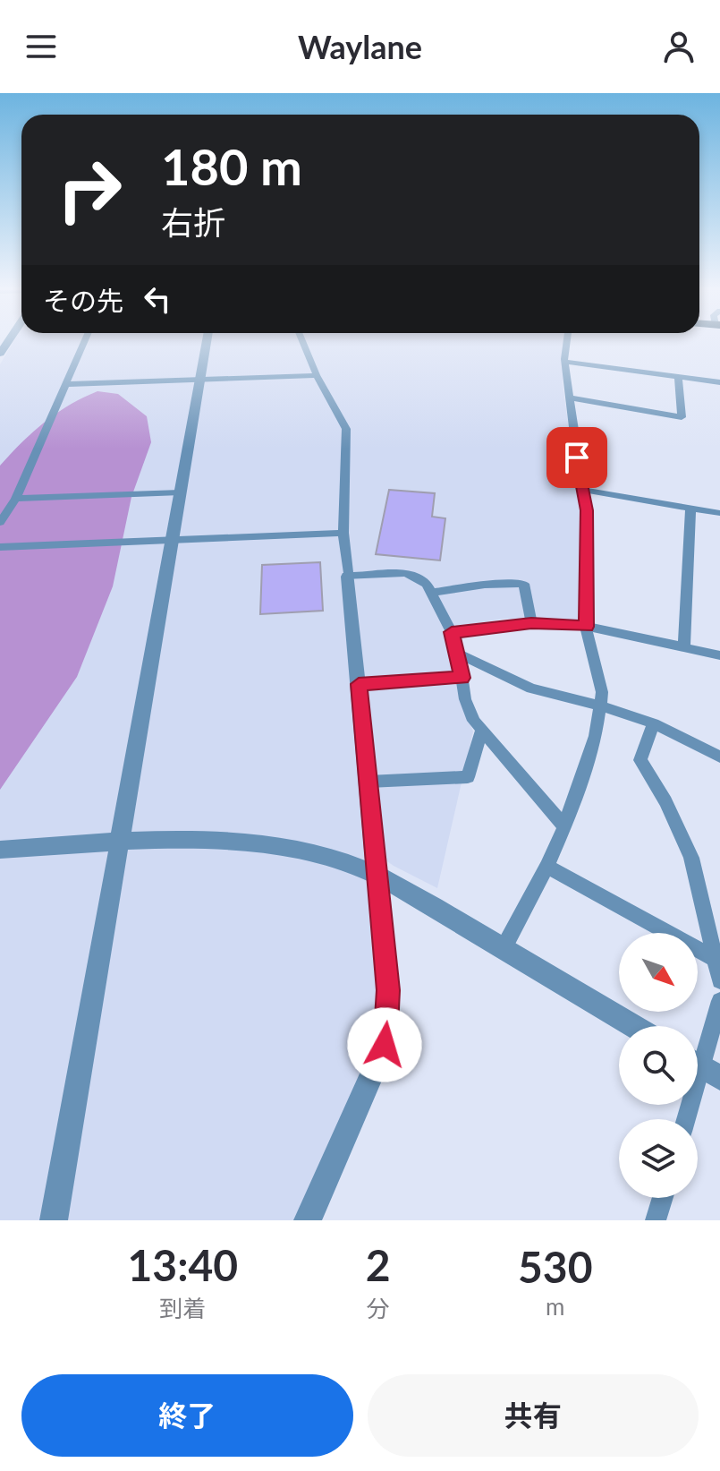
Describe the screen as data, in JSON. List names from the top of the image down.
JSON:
{
  "north": "bottom right",
  "page": {
    "header": "Waylane",
    "turn": ["180 m", "右折"],
    "then": "その先",
    "eta": [
      "13:40",
      "到着",
      "2",
      "分",
      "530",
      "m"
    ],
    "buttons": ["終了", "共有"]
  }
}
